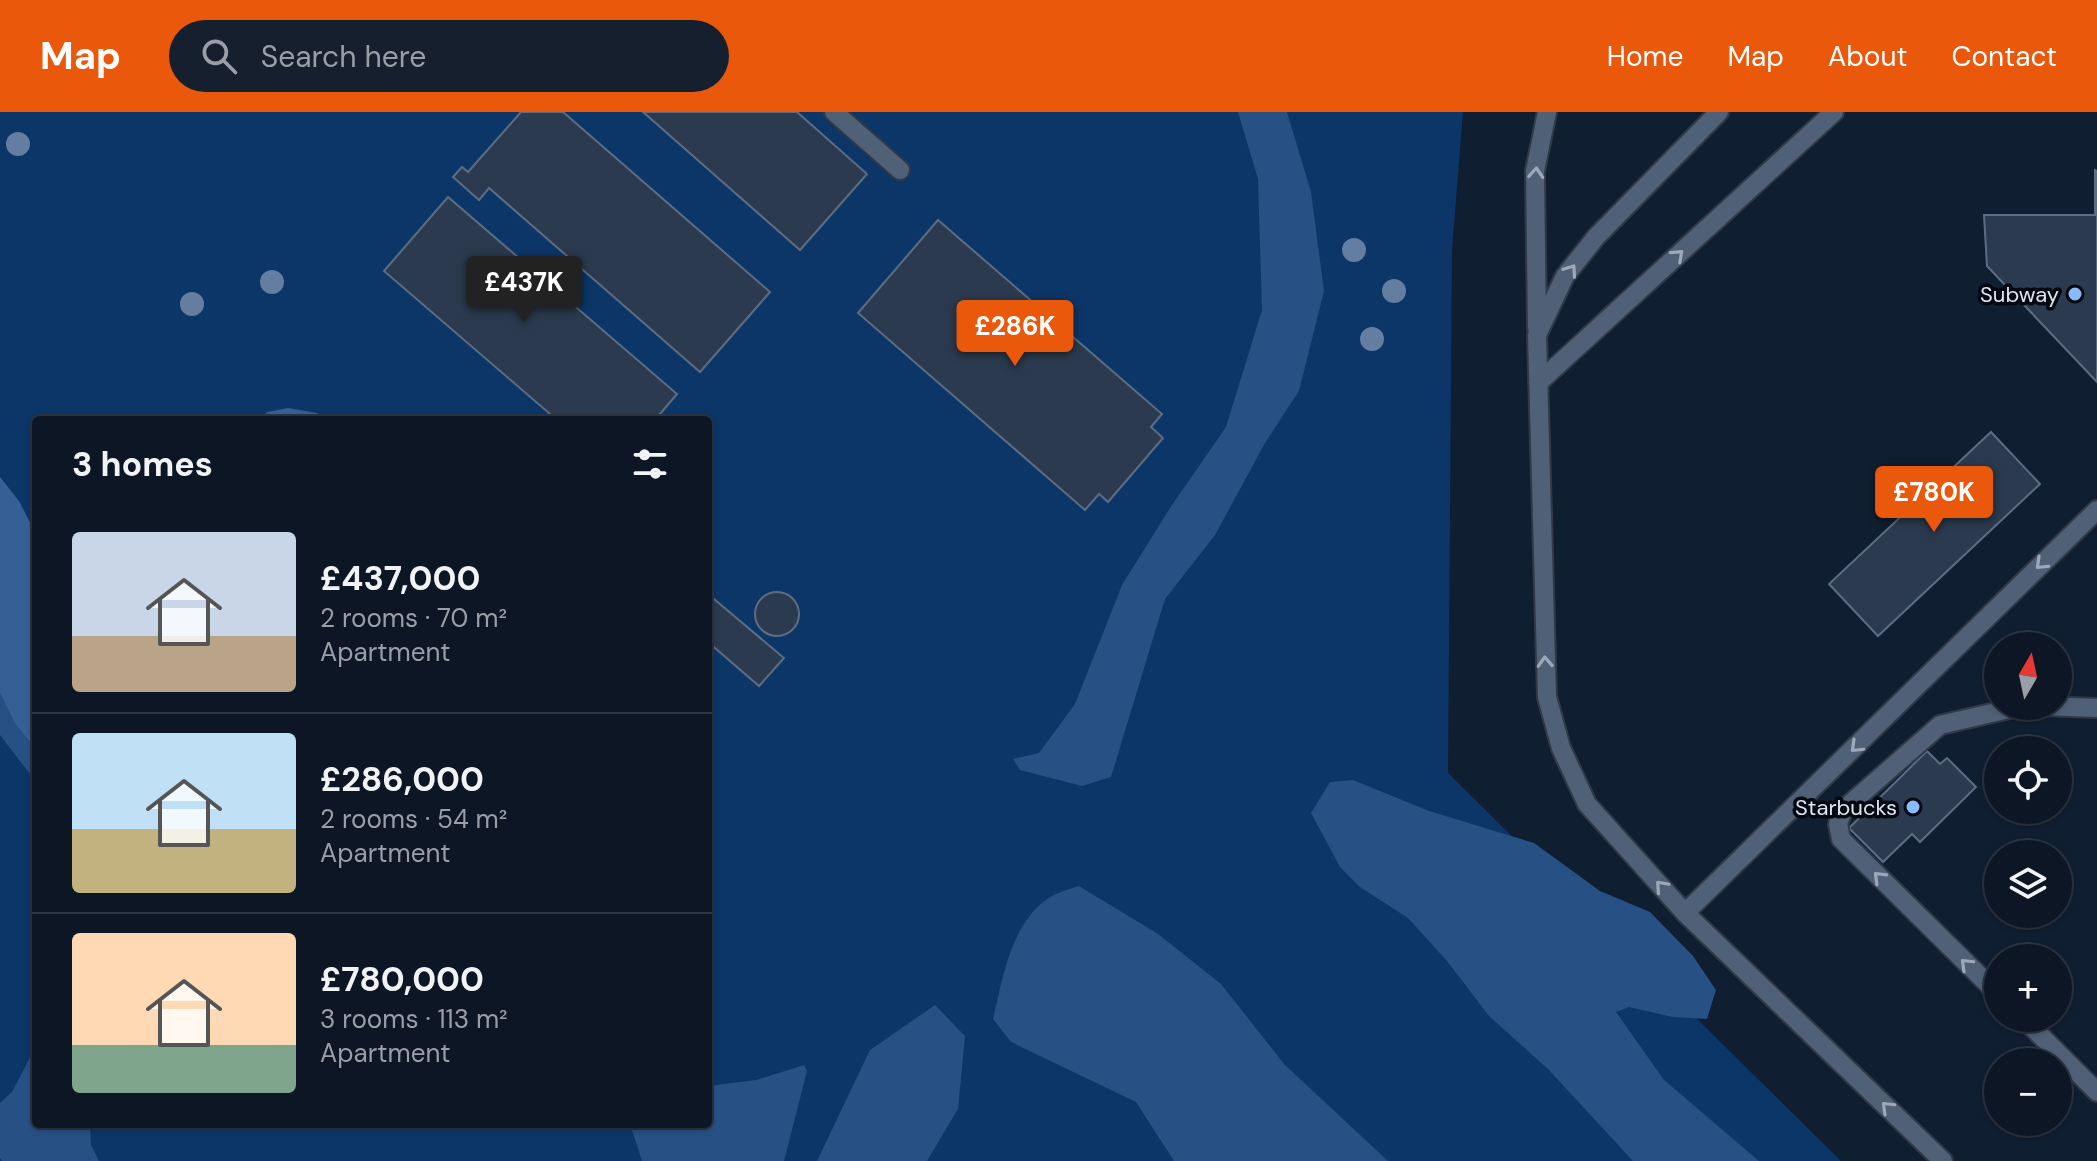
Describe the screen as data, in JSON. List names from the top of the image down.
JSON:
{
  "places": ["Subway", "Starbucks"],
  "north": "top",
  "page": {
    "header": "Map",
    "search": "Search here",
    "nav": [
      "Home",
      "Map",
      "About",
      "Contact"
    ],
    "price": ["£437K", "£286K", "£780K"],
    "heading": "3 homes",
    "list": [
      {
        "name": "£437,000",
        "note": "2 rooms · 70 m² · Apartment"
      },
      {
        "name": "£286,000",
        "note": "2 rooms · 54 m² · Apartment"
      },
      {
        "name": "£780,000",
        "note": "3 rooms · 113 m² · Apartment"
      }
    ],
    "map_buttons": ["+", "−"]
  }
}
